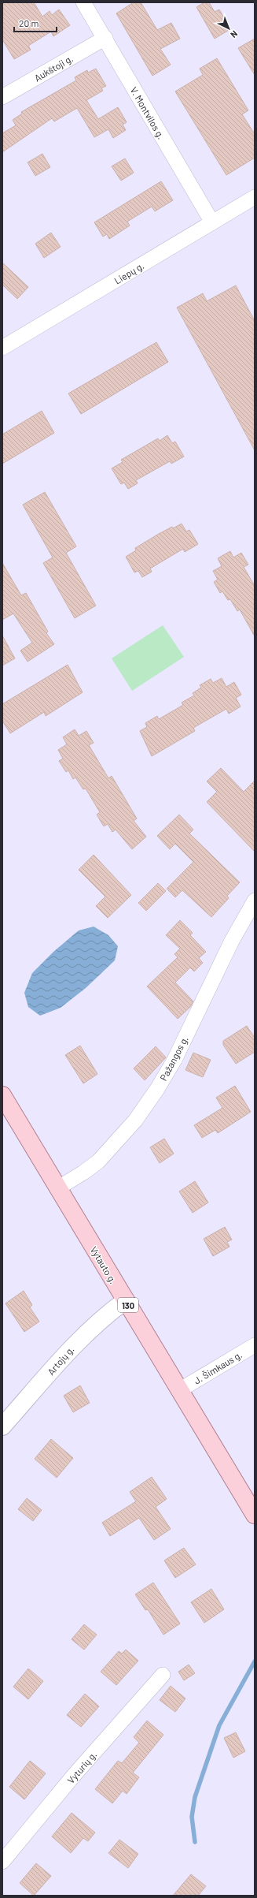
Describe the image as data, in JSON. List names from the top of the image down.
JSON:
{
  "streets": {
    "main road": ["Vytauto g.", "130", "Artojų g."],
    "street": [
      "Aukštoji g.",
      "V. Montvilos g.",
      "Liepų g.",
      "Pažangos g.",
      "J. Šimkaus g.",
      "Vyturių g."
    ]
  },
  "crossings": [
    ["Aukštoji g.", "V. Montvilos g."],
    ["V. Montvilos g.", "Liepų g."],
    ["Pažangos g.", "Vytauto g."],
    ["Vytauto g.", "Artojų g."],
    ["Vytauto g.", "J. Šimkaus g."]
  ],
  "scale_bar": "20 m",
  "north": "bottom right"
}
